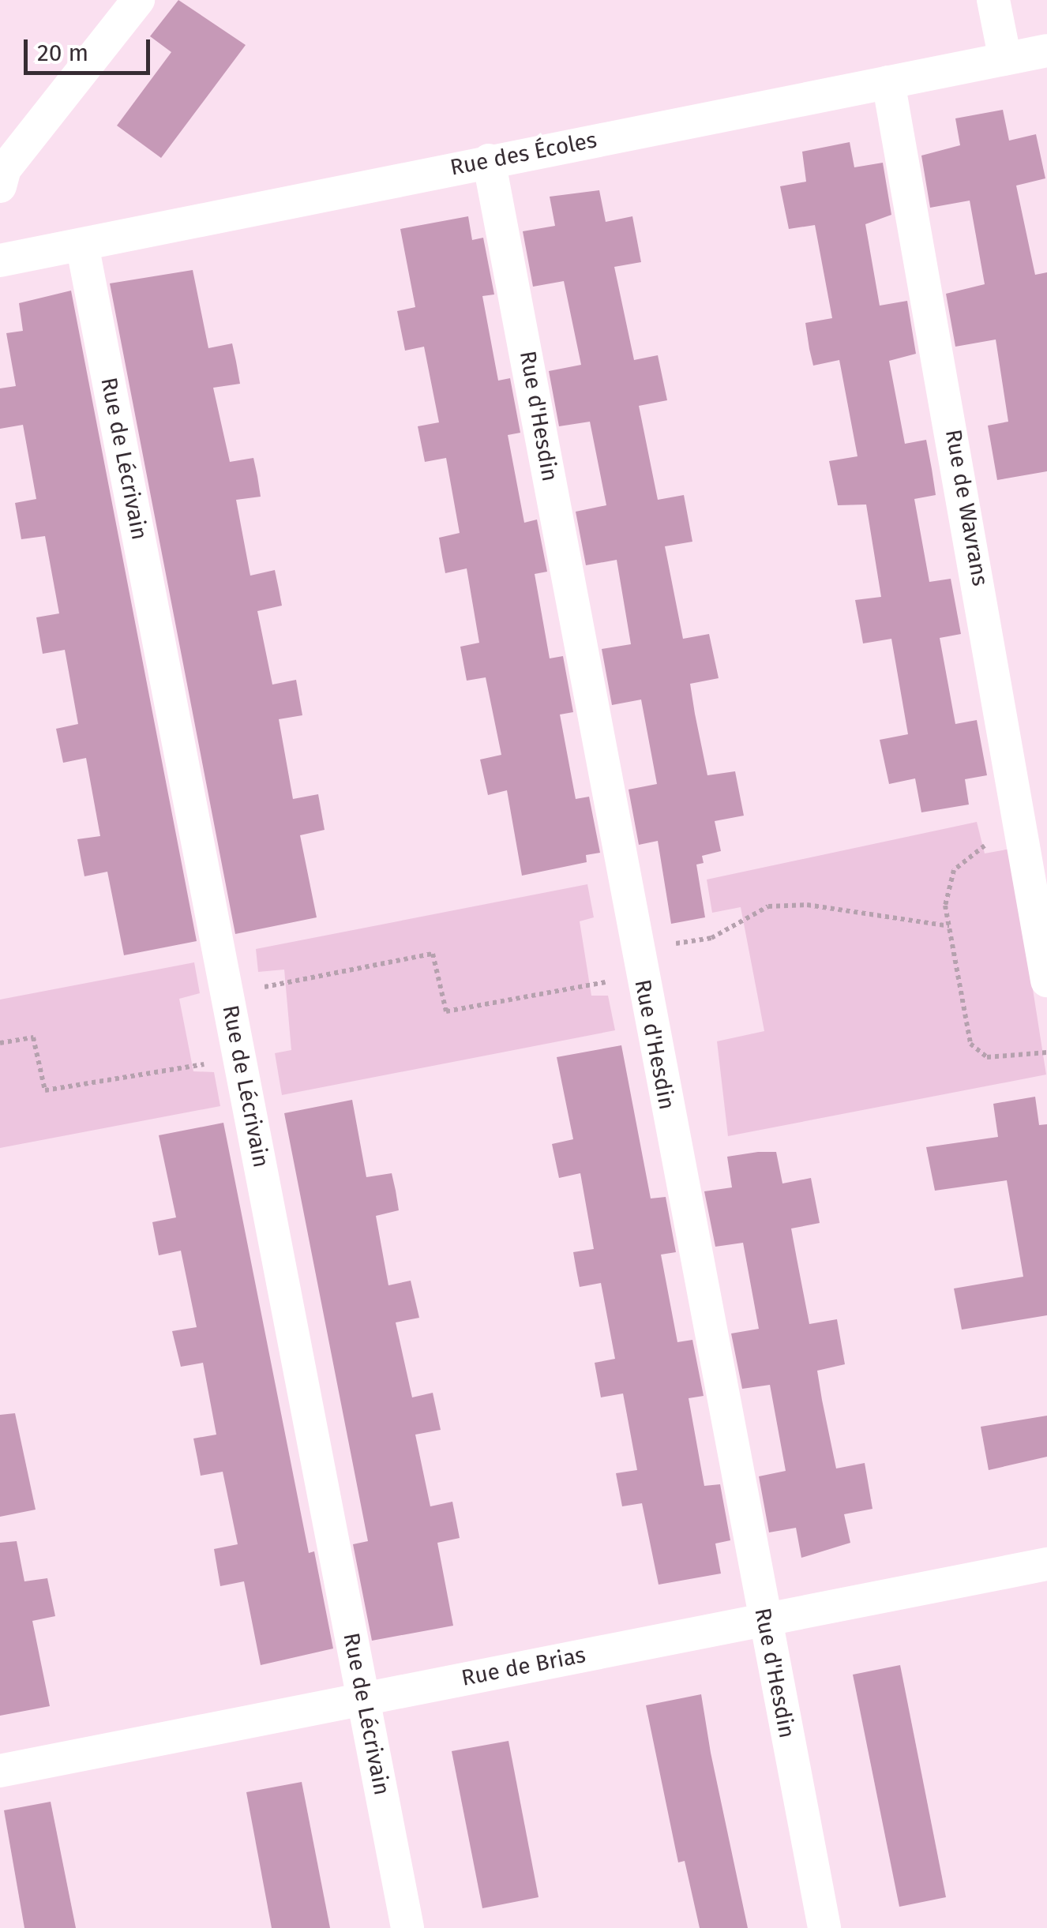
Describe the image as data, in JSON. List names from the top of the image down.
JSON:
{
  "streets": {
    "street": [
      "Rue des Écoles",
      "Rue d'Hesdin",
      "Rue de Lécrivain",
      "Rue de Wavrans",
      "Rue de Brias"
    ]
  },
  "crossings": [
    ["Rue des Écoles", "Rue d'Hesdin"],
    ["Rue des Écoles", "Rue de Lécrivain"],
    ["Rue des Écoles", "Rue de Wavrans"],
    ["Rue d'Hesdin", "Rue de Brias"],
    ["Rue de Lécrivain", "Rue de Brias"]
  ],
  "scale_bar": "20 m"
}
